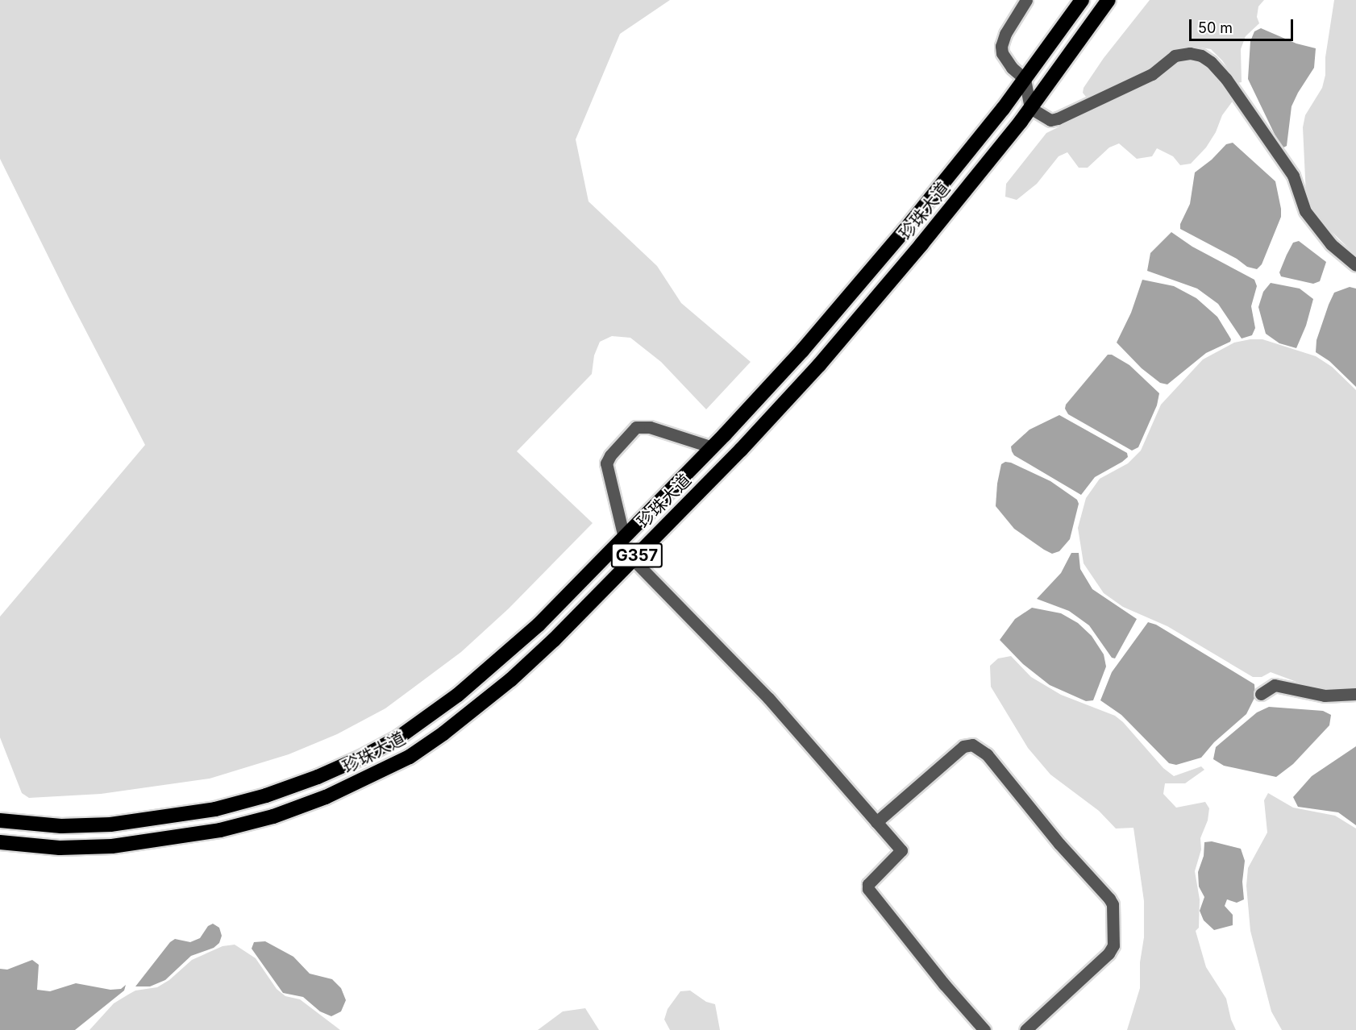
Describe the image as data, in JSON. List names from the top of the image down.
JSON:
{
  "streets": {
    "highway": ["珍珠大道", "G357"]
  },
  "scale_bar": "50 m"
}
